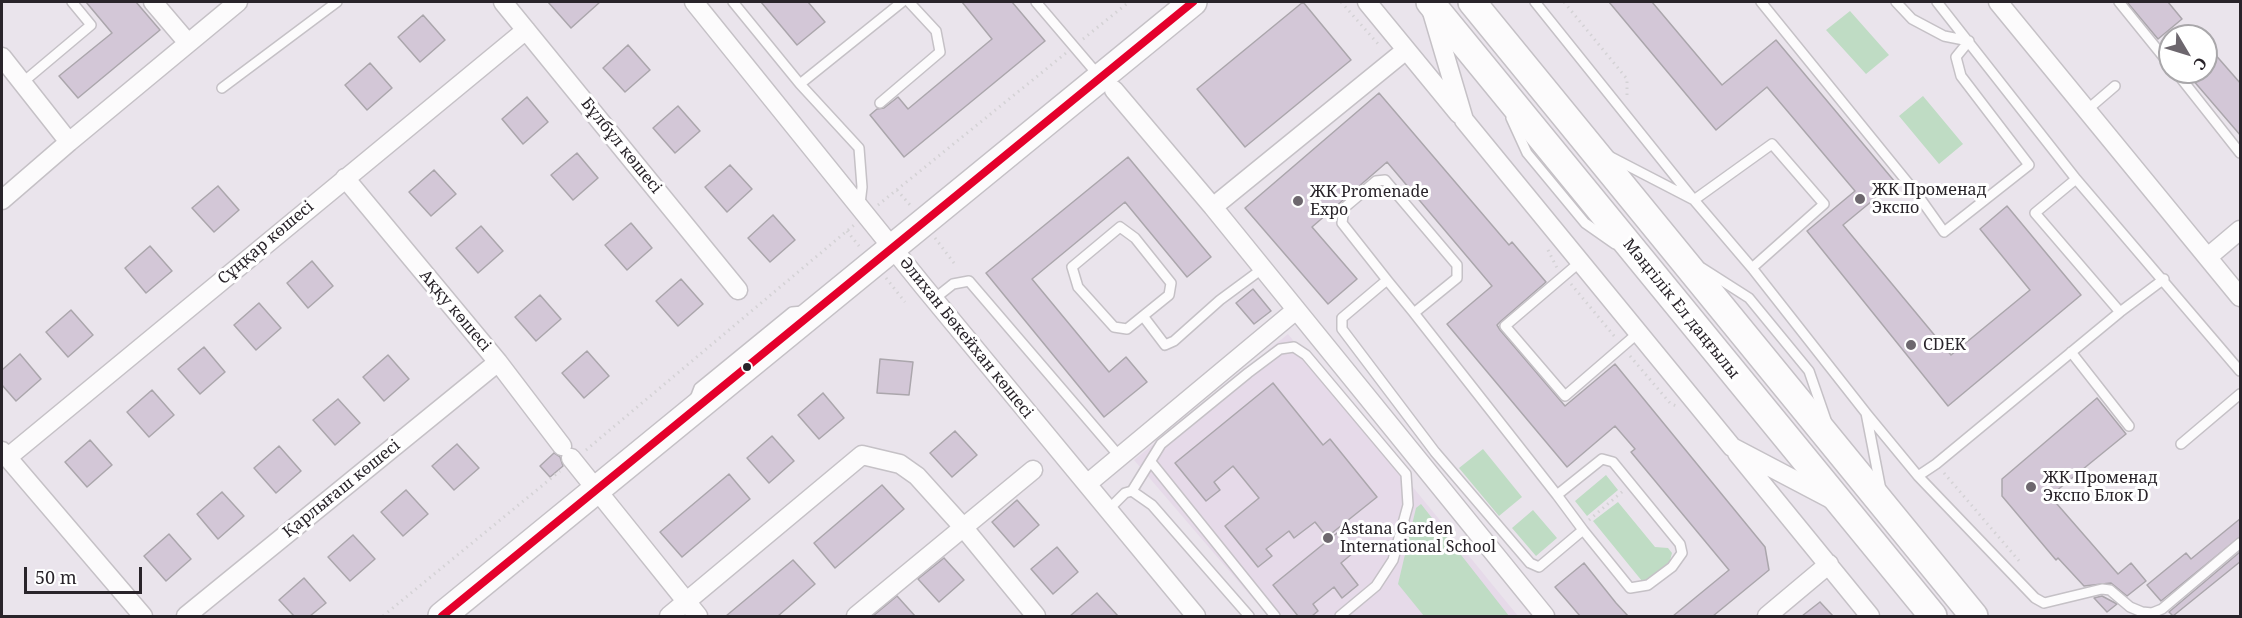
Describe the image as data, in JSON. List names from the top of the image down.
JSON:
{
  "streets": {
    "main road": ["Мәңгілік Ел даңғылы"],
    "street": [
      "Бұлбұл көшесі",
      "Сұңқар көшесі",
      "Аққу көшесі",
      "Әлихан Бөкейхан көшесі",
      "Қарлығаш көшесі"
    ]
  },
  "crossings": [
    ["Бұлбұл көшесі", "Сұңқар көшесі"],
    ["Сұңқар көшесі", "Аққу көшесі"],
    ["Аққу көшесі", "Қарлығаш көшесі"]
  ],
  "places": [
    "ЖК Променад Экспо",
    "ЖК Promenade Expo",
    "CDEK",
    "ЖК Променад Экспо Блок D",
    "Astana Garden International School"
  ],
  "scale_bar": "50 m",
  "north": "bottom right"
}
